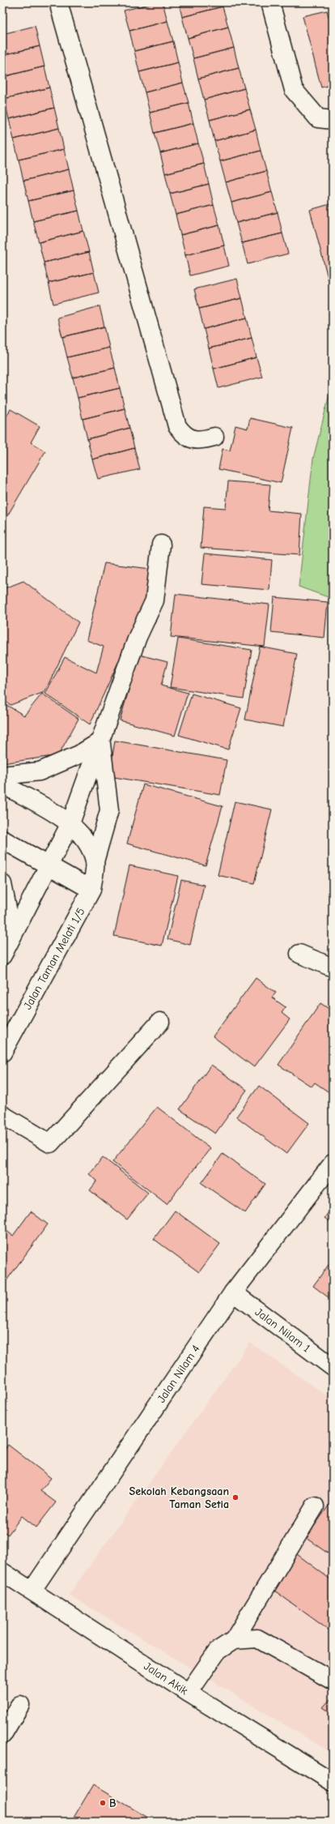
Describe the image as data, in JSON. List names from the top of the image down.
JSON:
{
  "streets": {
    "street": [
      "Jalan Taman Melati 1/5",
      "Jalan Nilam 1",
      "Jalan Nilam 4",
      "Jalan Akik"
    ]
  },
  "crossings": [
    ["Jalan Nilam 1", "Jalan Nilam 4"],
    ["Jalan Nilam 4", "Jalan Akik"]
  ],
  "places": ["Sekolah Kebangsaan Taman Setia", "B"]
}
